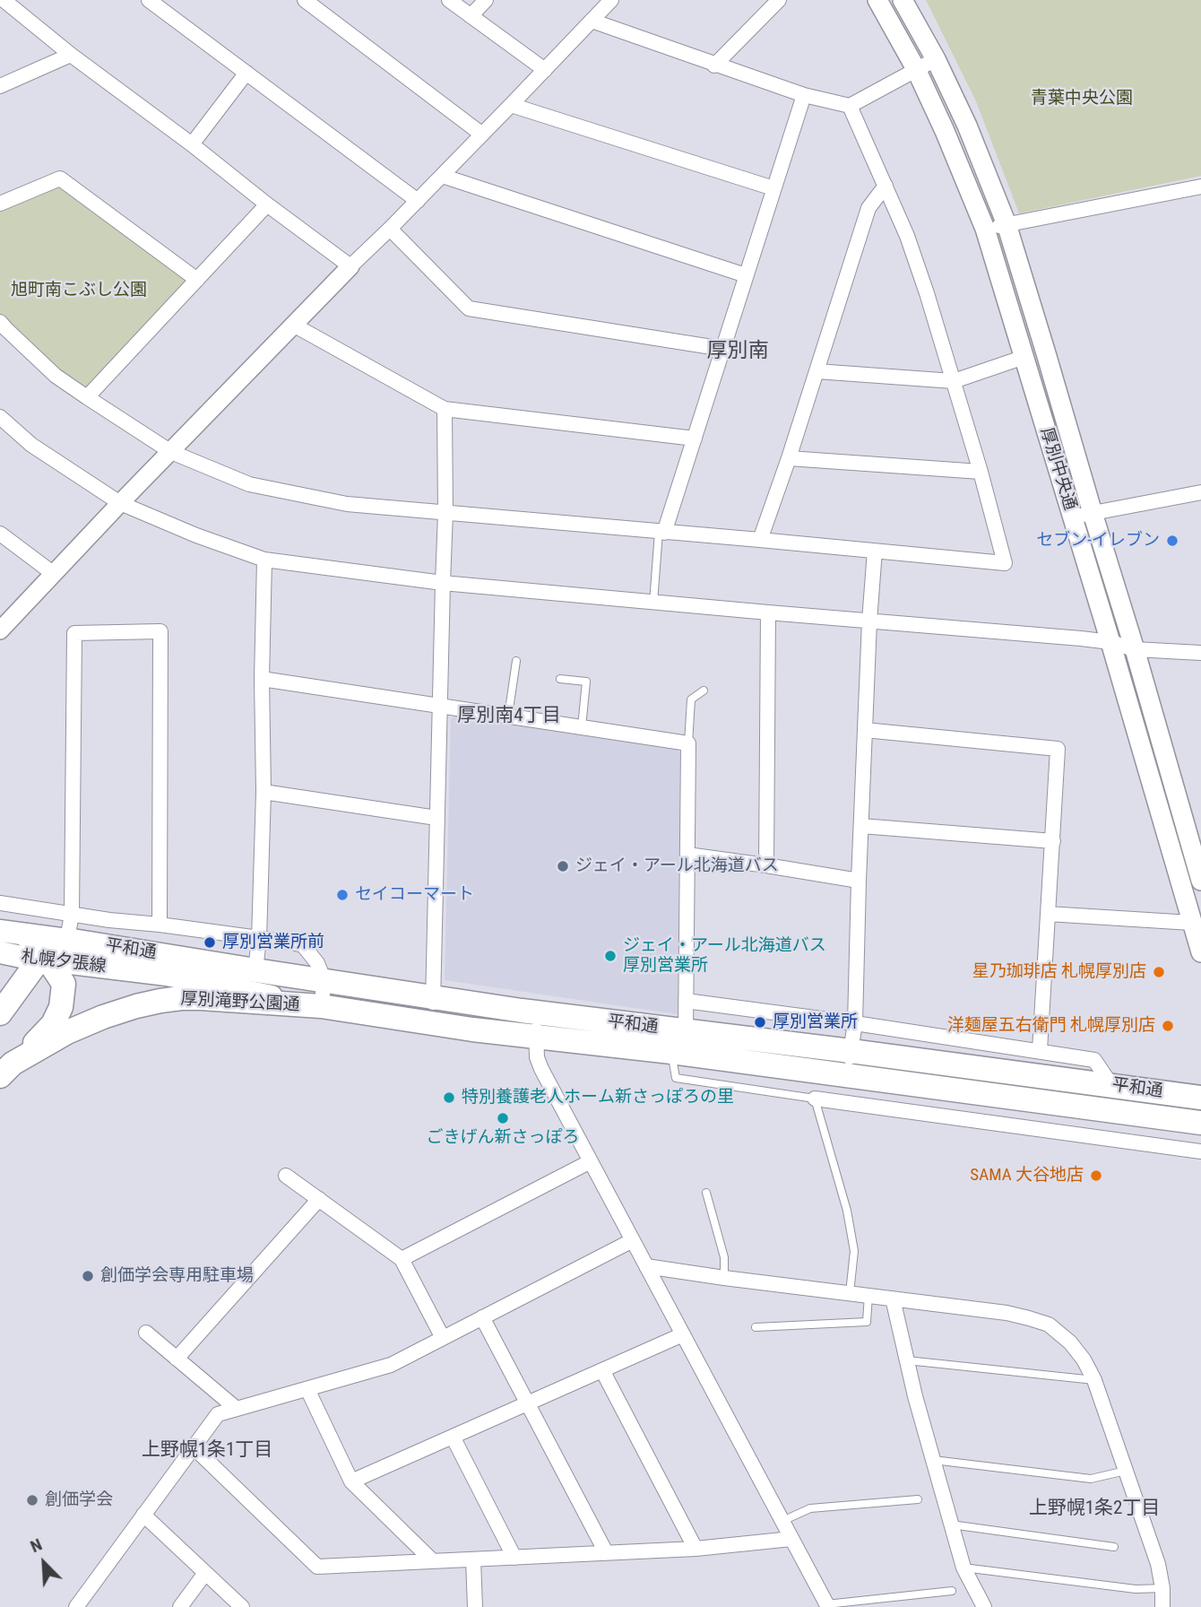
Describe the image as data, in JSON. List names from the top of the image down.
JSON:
{
  "streets": {
    "highway": ["平和通", "厚別滝野公園通"],
    "main road": ["厚別中央通", "札幌夕張線"]
  },
  "crossings": [
    ["平和通", "札幌夕張線"],
    ["平和通", "厚別滝野公園通"],
    ["札幌夕張線", "厚別滝野公園通"]
  ],
  "districts": [
    "厚別南",
    "厚別南4丁目",
    "上野幌1条1丁目",
    "上野幌1条2丁目"
  ],
  "parks": ["青葉中央公園", "旭町南こぶし公園"],
  "places": [
    "セブン-イレブン",
    "ジェイ・アール北海道バス",
    "セイコーマート",
    "厚別営業所前",
    "ジェイ・アール北海道バス 厚別営業所",
    "星乃珈琲店 札幌厚別店",
    "厚別営業所",
    "洋麺屋五右衛門 札幌厚別店",
    "特別養護老人ホーム新さっぽろの里",
    "ごきげん新さっぽろ",
    "SAMA 大谷地店",
    "創価学会専用駐車場",
    "創価学会"
  ],
  "north": "top left"
}
